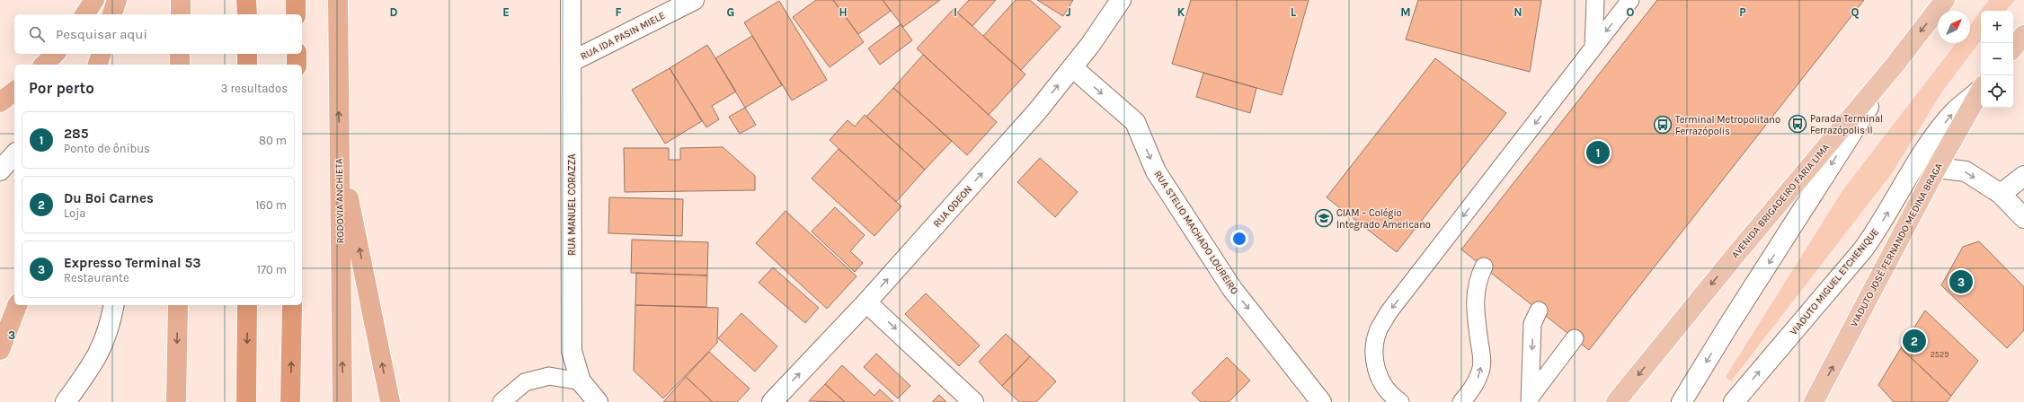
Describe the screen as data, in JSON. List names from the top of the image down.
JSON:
{
  "streets": {
    "highway": ["RODOVIA ANCHIETA"],
    "main road": ["AVENIDA BRIGADEIRO FARIA LIMA", "VIADUTO JOSÉ FERNANDO MEDINA BRAGA"],
    "street": [
      "RUA IDA PASIN MIELE",
      "RUA MANUEL CORAZZA",
      "RUA ODEON",
      "RUA STELIO MACHADO LOUREIRO",
      "VIADUTO MIGUEL ETCHENIQUE"
    ]
  },
  "crossings": [
    ["RUA IDA PASIN MIELE", "RUA MANUEL CORAZZA"],
    ["RUA ODEON", "RUA STELIO MACHADO LOUREIRO"]
  ],
  "one_way": [
    "AVENIDA BRIGADEIRO FARIA LIMA",
    "RUA ODEON",
    "RUA STELIO MACHADO LOUREIRO",
    "VIADUTO JOSÉ FERNANDO MEDINA BRAGA"
  ],
  "places": {
    "bus stop": ["Parada Terminal Ferrazópolis II", "Terminal Metropolitano Ferrazópolis"],
    "school or university": ["CIAM – Colégio Integrado Americano"]
  },
  "house_numbers": ["2529"],
  "north": "top right",
  "page": {
    "map_buttons": ["+", "−"],
    "search": "Pesquisar aqui",
    "heading": ["Por perto", "3 resultados"],
    "list": [
      {
        "mark": "1",
        "name": "285",
        "note": "Ponto de ônibus",
        "value": "80 m"
      },
      {
        "mark": "2",
        "name": "Du Boi Carnes",
        "note": "Loja",
        "value": "160 m"
      },
      {
        "mark": "3",
        "name": "Expresso Terminal 53",
        "note": "Restaurante",
        "value": "170 m"
      }
    ],
    "pins": ["1", "3", "2"]
  },
  "grid": {
    "columns": [
      "D",
      "E",
      "F",
      "G",
      "H",
      "I",
      "J",
      "K",
      "L",
      "M",
      "N",
      "O",
      "P",
      "Q"
    ],
    "rows": ["3"]
  }
}
